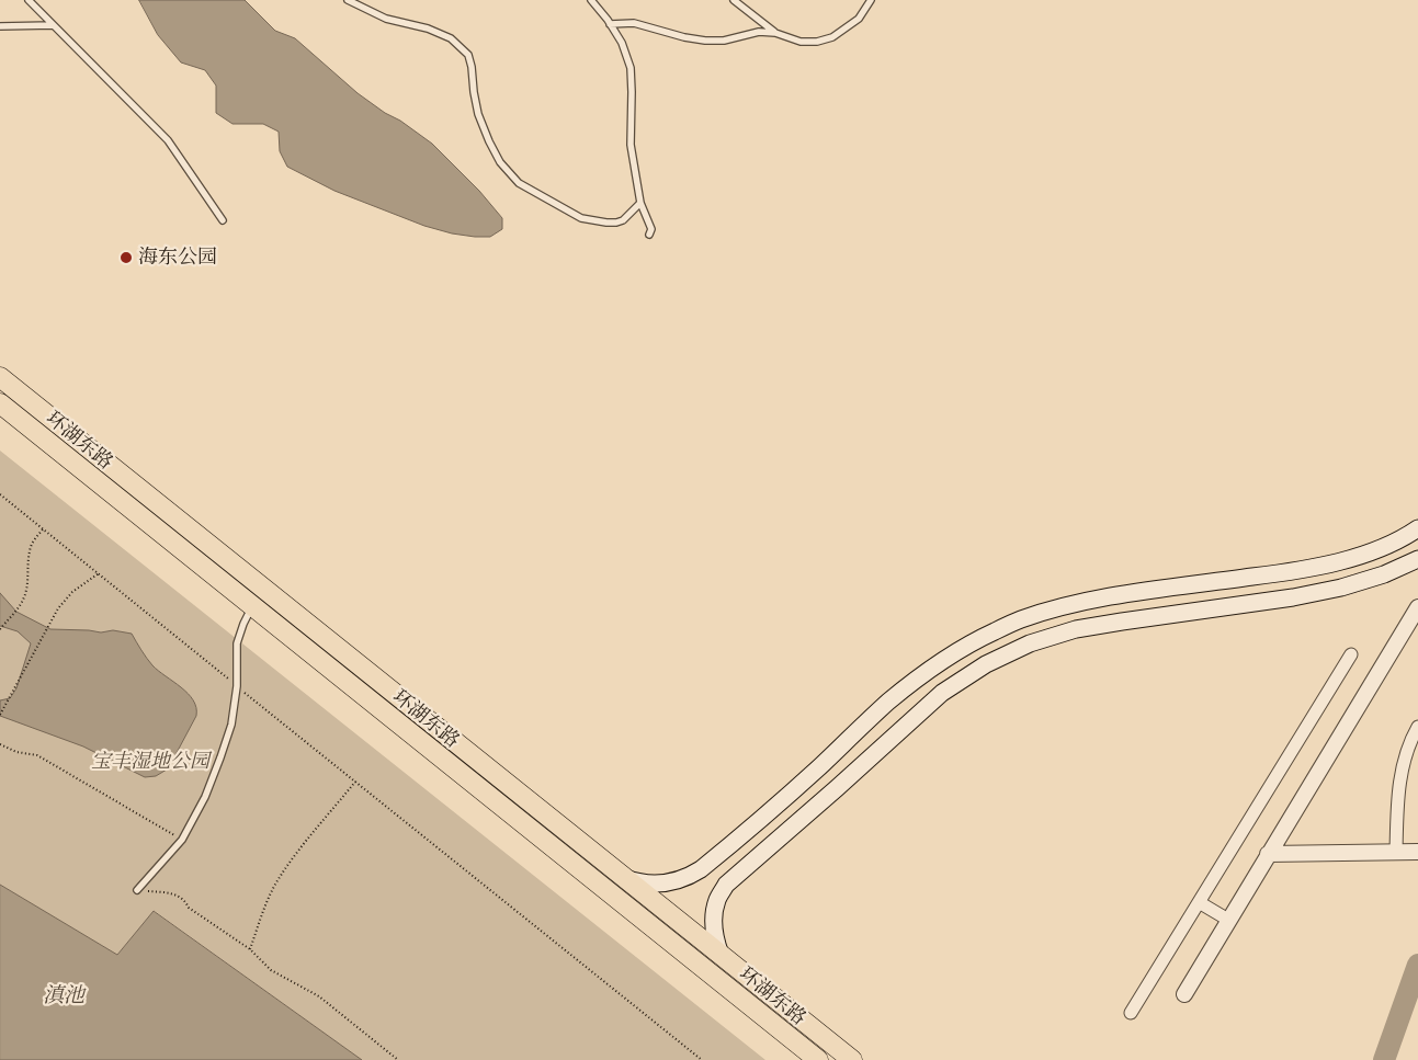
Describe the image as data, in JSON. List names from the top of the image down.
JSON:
{
  "streets": {
    "main road": ["环湖东路"]
  },
  "water": ["滇池"],
  "parks": ["宝丰湿地公园"],
  "places": ["海东公园"]
}
